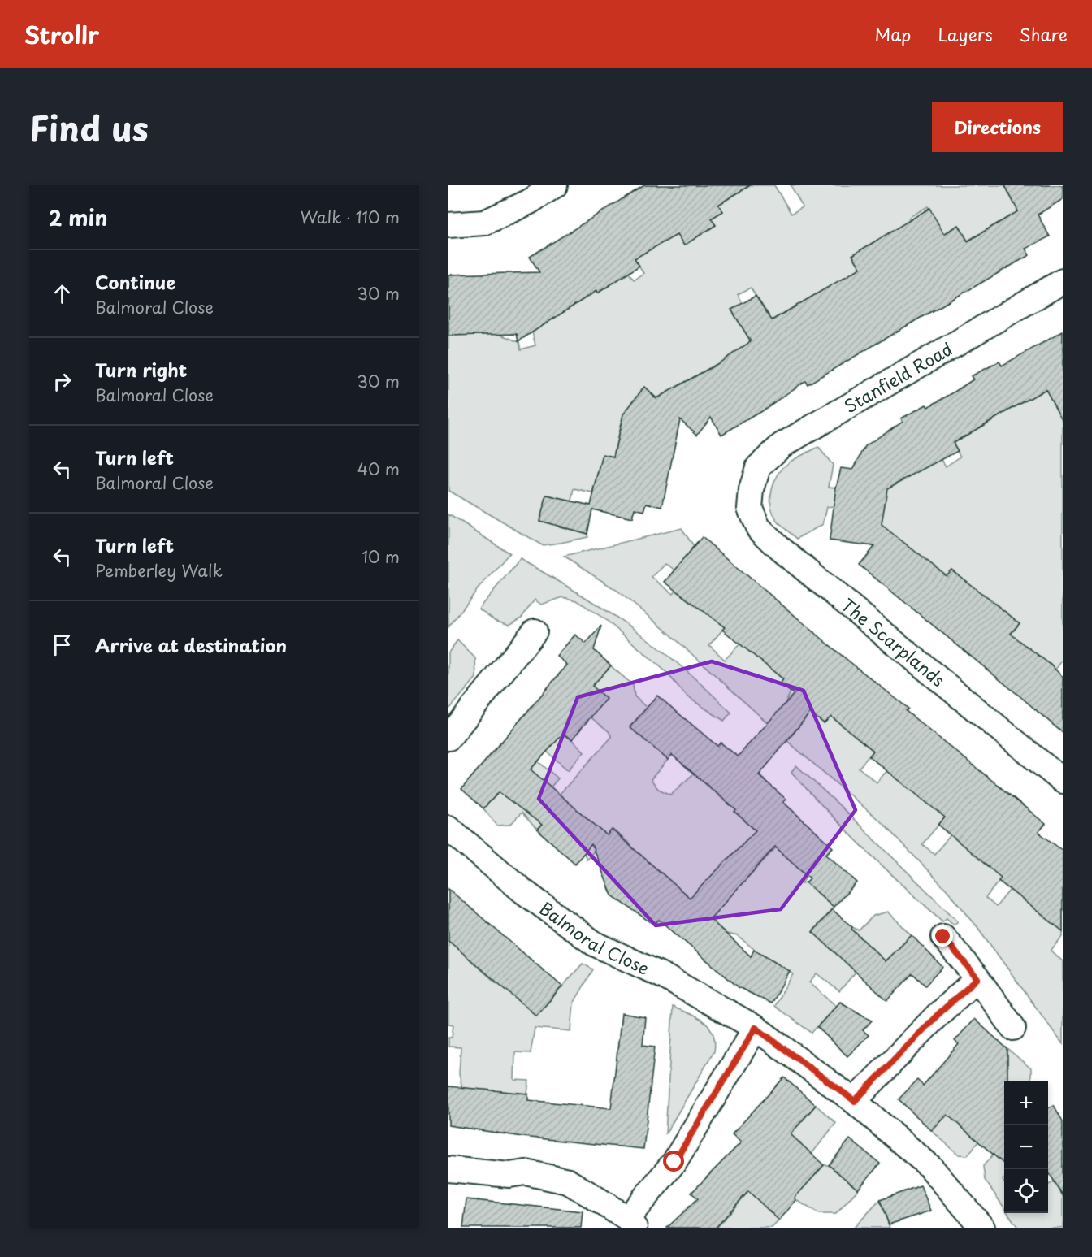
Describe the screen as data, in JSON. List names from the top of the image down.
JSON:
{
  "streets": {
    "street": ["Stanfield Road", "The Scarplands", "Balmoral Close"]
  },
  "crossings": [
    ["Stanfield Road", "The Scarplands"]
  ],
  "page": {
    "header": "Strollr",
    "nav": ["Map", "Layers", "Share"],
    "title": "Find us",
    "buttons": "Directions",
    "heading": ["2 min", "Walk · 110 m"],
    "list": [
      ["Continue", "Balmoral Close", "30 m"],
      ["Turn right", "Balmoral Close", "30 m"],
      ["Turn left", "Balmoral Close", "40 m"],
      ["Turn left", "Pemberley Walk", "10 m"],
      "Arrive at destination"
    ],
    "map_buttons": ["+", "−"]
  }
}
